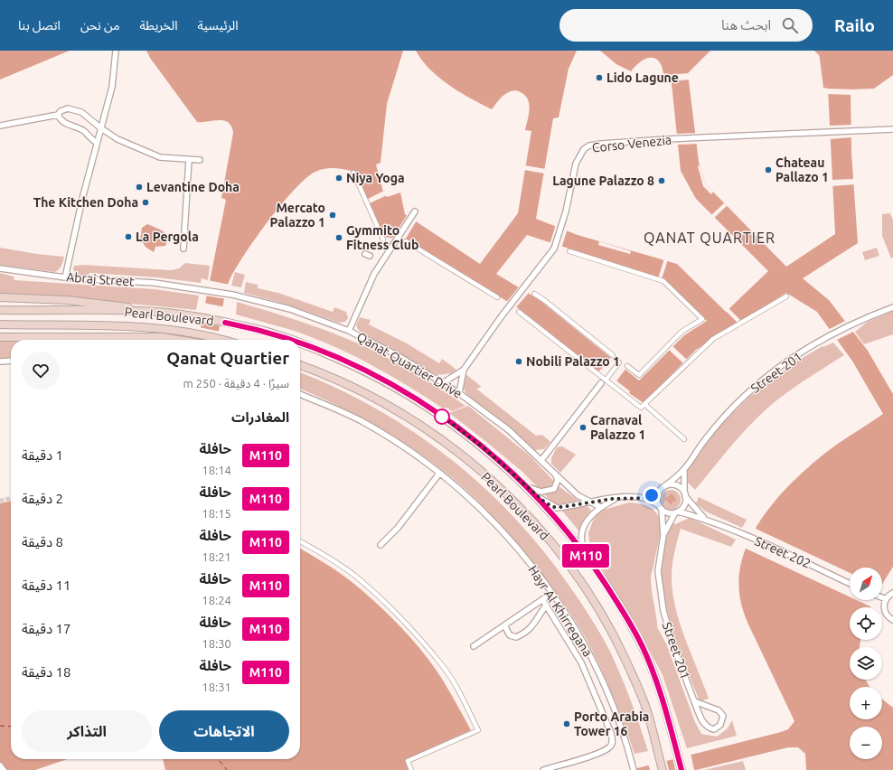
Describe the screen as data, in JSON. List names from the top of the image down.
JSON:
{
  "streets": {
    "main road": ["Pearl Boulevard"],
    "street": [
      "Corso Venezia",
      "Abraj Street",
      "Qanat Quartier Drive",
      "Street 201",
      "Street 202",
      "Hayr Al Khirregana"
    ]
  },
  "crossings": [
    ["Corso Venezia", "Qanat Quartier Drive"],
    ["Abraj Street", "Qanat Quartier Drive"],
    ["Street 201", "Street 202"]
  ],
  "districts": ["QANAT QUARTIER"],
  "places": [
    "Lido Lagune",
    "Chateau Pallazo 1",
    "Niya Yoga",
    "Lagune Palazzo 8",
    "Levantine Doha",
    "The Kitchen Doha",
    "Mercato Palazzo 1",
    "La Pergola",
    "Gymmito Fitness Club",
    "Nobili Palazzo 1",
    "Carnaval Palazzo 1",
    "Porto Arabia Tower 16"
  ],
  "lines": ["bus line M110"],
  "north": "top right",
  "page": {
    "header": "Railo",
    "search": "ابحث هنا",
    "nav": [
      "الرئيسية",
      "الخريطة",
      "من نحن",
      "اتصل بنا"
    ],
    "on_map": "M110",
    "heading": [
      ["Qanat Quartier", "سيرًا · 4 دقيقة · 250 m"],
      "المغادرات"
    ],
    "list": [
      {
        "mark": "M110",
        "name": "حافلة",
        "note": "18:14",
        "value": "1 دقيقة"
      },
      {
        "mark": "M110",
        "name": "حافلة",
        "note": "18:15",
        "value": "2 دقيقة"
      },
      {
        "mark": "M110",
        "name": "حافلة",
        "note": "18:21",
        "value": "8 دقيقة"
      },
      {
        "mark": "M110",
        "name": "حافلة",
        "note": "18:24",
        "value": "11 دقيقة"
      },
      {
        "mark": "M110",
        "name": "حافلة",
        "note": "18:30",
        "value": "17 دقيقة"
      },
      {
        "mark": "M110",
        "name": "حافلة",
        "note": "18:31",
        "value": "18 دقيقة"
      }
    ],
    "map_buttons": ["+", "−"],
    "buttons": ["الاتجاهات", "التذاكر"]
  }
}
